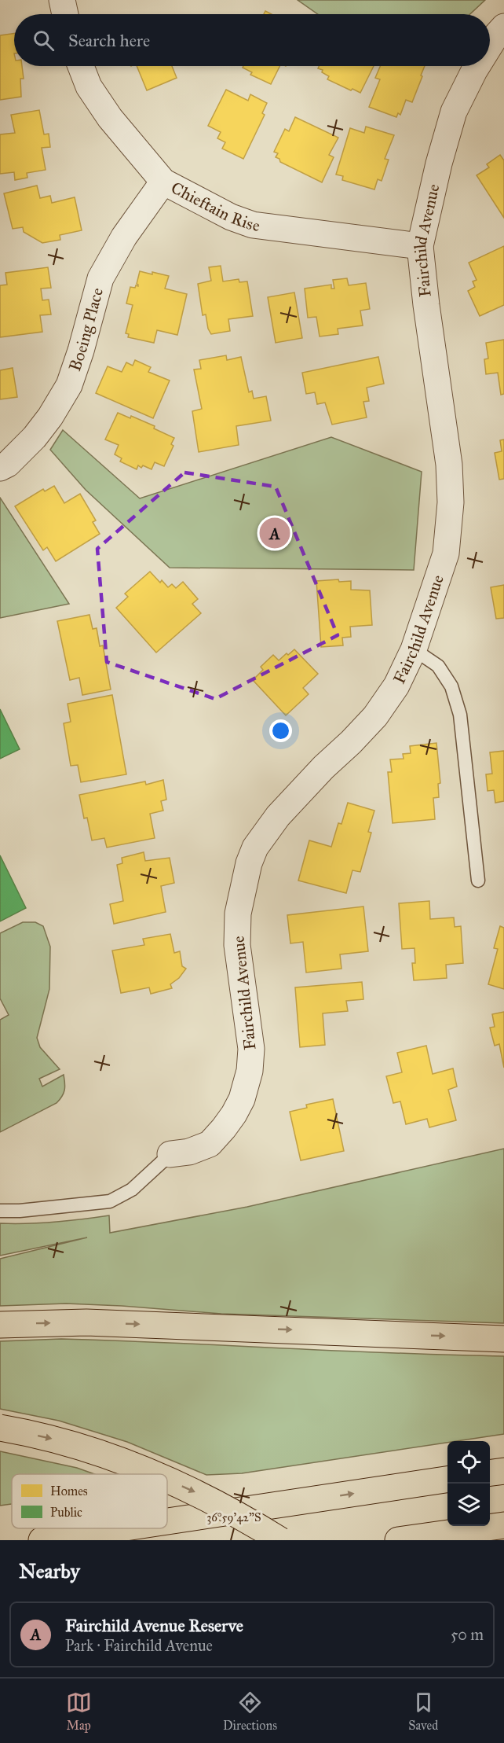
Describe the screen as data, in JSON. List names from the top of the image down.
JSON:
{
  "streets": {
    "street": ["Chieftain Rise", "Fairchild Avenue", "Boeing Place"]
  },
  "crossings": [
    ["Chieftain Rise", "Fairchild Avenue"],
    ["Chieftain Rise", "Boeing Place"]
  ],
  "legend": ["Homes", "Public"],
  "page": {
    "search": "Search here",
    "pins": "A",
    "heading": "Nearby",
    "list": [
      {
        "mark": "A",
        "name": "Fairchild Avenue Reserve",
        "note": "Park · Fairchild Avenue",
        "value": "50 m"
      }
    ],
    "nav": ["Map", "Directions", "Saved"]
  },
  "coordinates": ["36°59'42\"S"]
}
